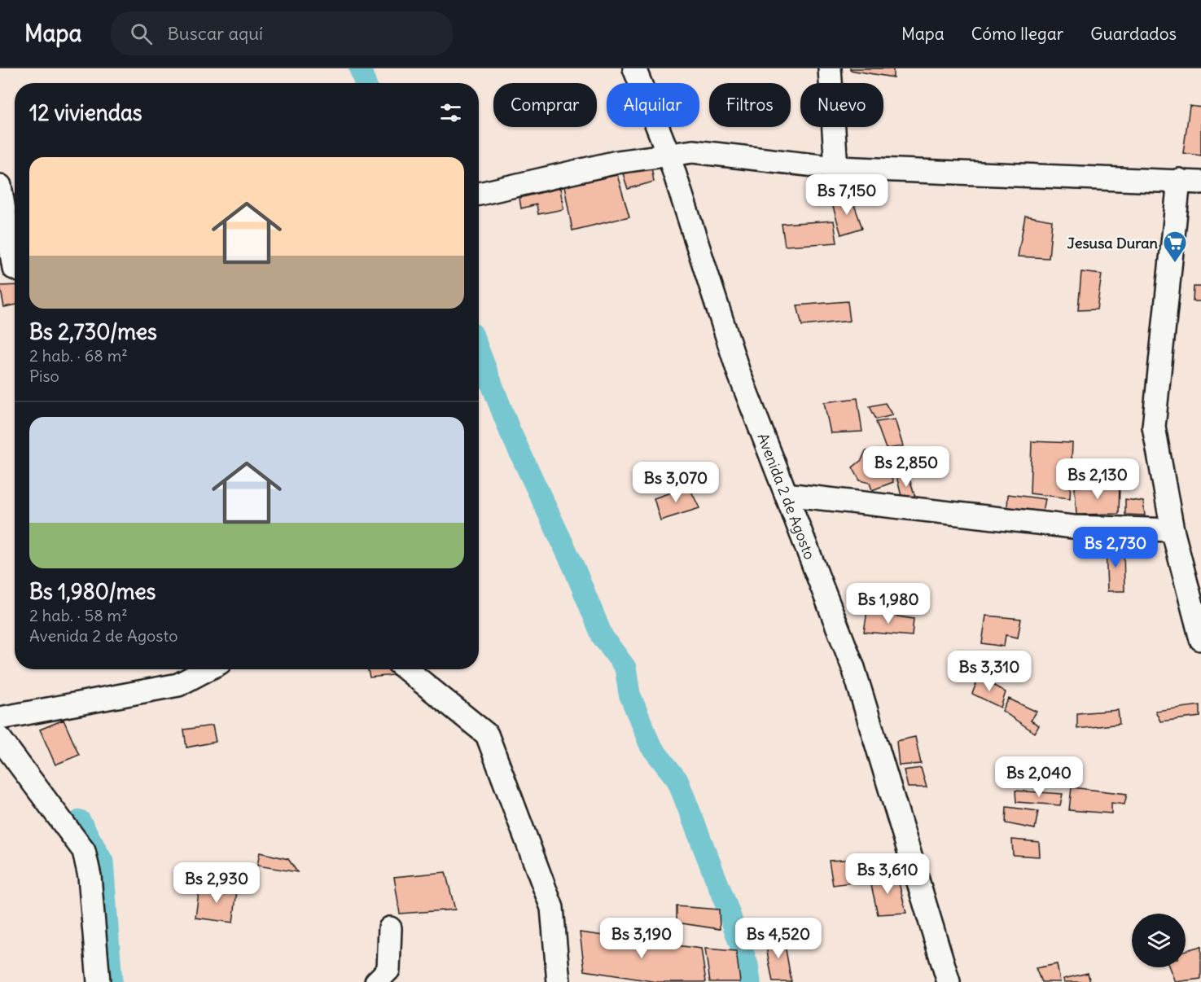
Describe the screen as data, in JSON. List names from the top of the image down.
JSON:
{
  "streets": {
    "street": ["Avenida 2 de Agosto"]
  },
  "places": {
    "supermarket": ["Jesusa Duran"]
  },
  "page": {
    "header": "Mapa",
    "search": "Buscar aquí",
    "nav": ["Mapa", "Cómo llegar", "Guardados"],
    "chip": [
      "Comprar",
      "Alquilar",
      "Filtros",
      "Nuevo"
    ],
    "heading": "12 viviendas",
    "list": [
      {
        "name": "Bs 2,730/mes",
        "note": "2 hab. · 68 m² · Piso"
      },
      {
        "name": "Bs 1,980/mes",
        "note": "2 hab. · 58 m² · Avenida 2 de Agosto"
      }
    ],
    "price": [
      "Bs 7,150",
      "Bs 2,850",
      "Bs 2,130",
      "Bs 3,070",
      "Bs 2,730",
      "Bs 1,980",
      "Bs 3,310",
      "Bs 2,040",
      "Bs 3,610",
      "Bs 2,930",
      "Bs 3,190",
      "Bs 4,520"
    ]
  }
}
